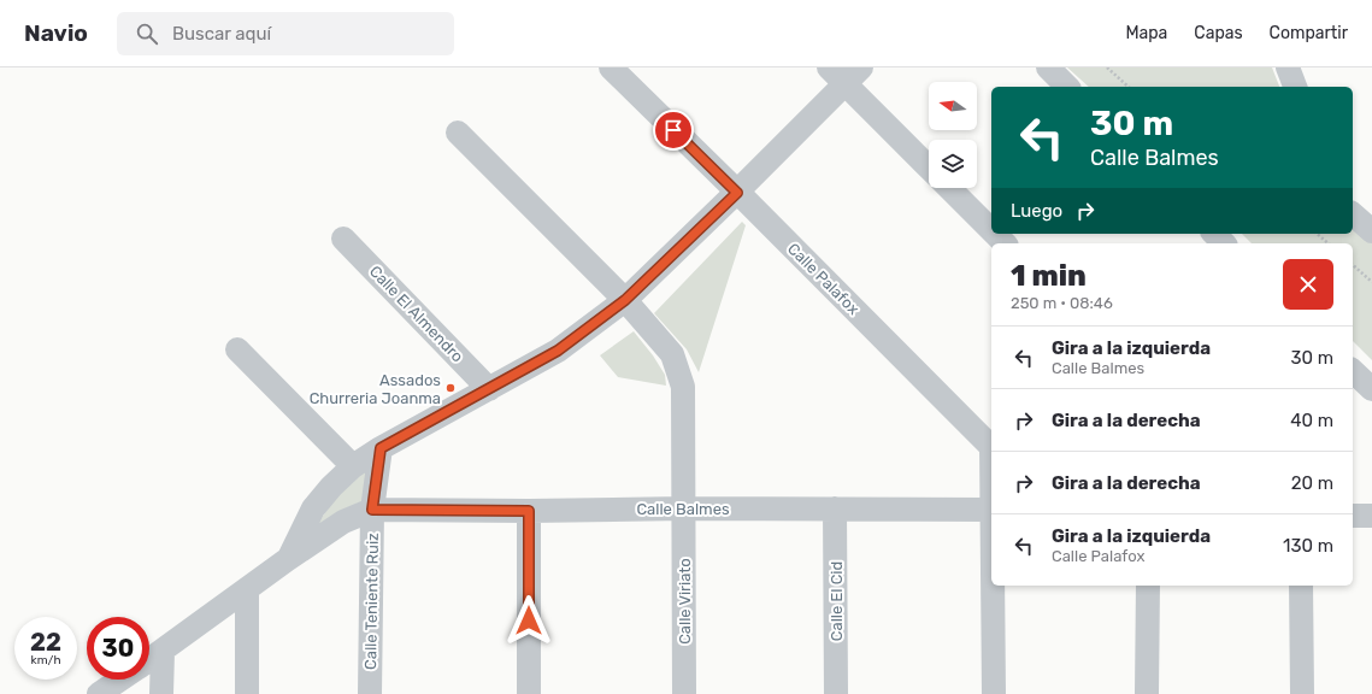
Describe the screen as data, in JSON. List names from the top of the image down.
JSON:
{
  "streets": {
    "street": [
      "Calle Palafox",
      "Calle El Almendro",
      "Calle Balmes",
      "Calle Teniente Ruiz",
      "Calle Viriato",
      "Calle El Cid"
    ]
  },
  "crossings": [
    ["Calle Balmes", "Calle Teniente Ruiz"],
    ["Calle Balmes", "Calle Viriato"],
    ["Calle Balmes", "Calle El Cid"]
  ],
  "places": ["Assados Churreria Joanma"],
  "north": "left",
  "page": {
    "header": "Navio",
    "search": "Buscar aquí",
    "nav": ["Mapa", "Capas", "Compartir"],
    "turn": ["30 m", "Calle Balmes"],
    "then": "Luego",
    "heading": ["1 min", "250 m · 08:46"],
    "list": [
      {
        "name": "Gira a la izquierda",
        "note": "Calle Balmes",
        "value": "30 m"
      },
      {
        "name": "Gira a la derecha",
        "value": "40 m"
      },
      {
        "name": "Gira a la derecha",
        "value": "20 m"
      },
      {
        "name": "Gira a la izquierda",
        "note": "Calle Palafox",
        "value": "130 m"
      }
    ],
    "speed": "22 km/h",
    "limit": "30"
  }
}
